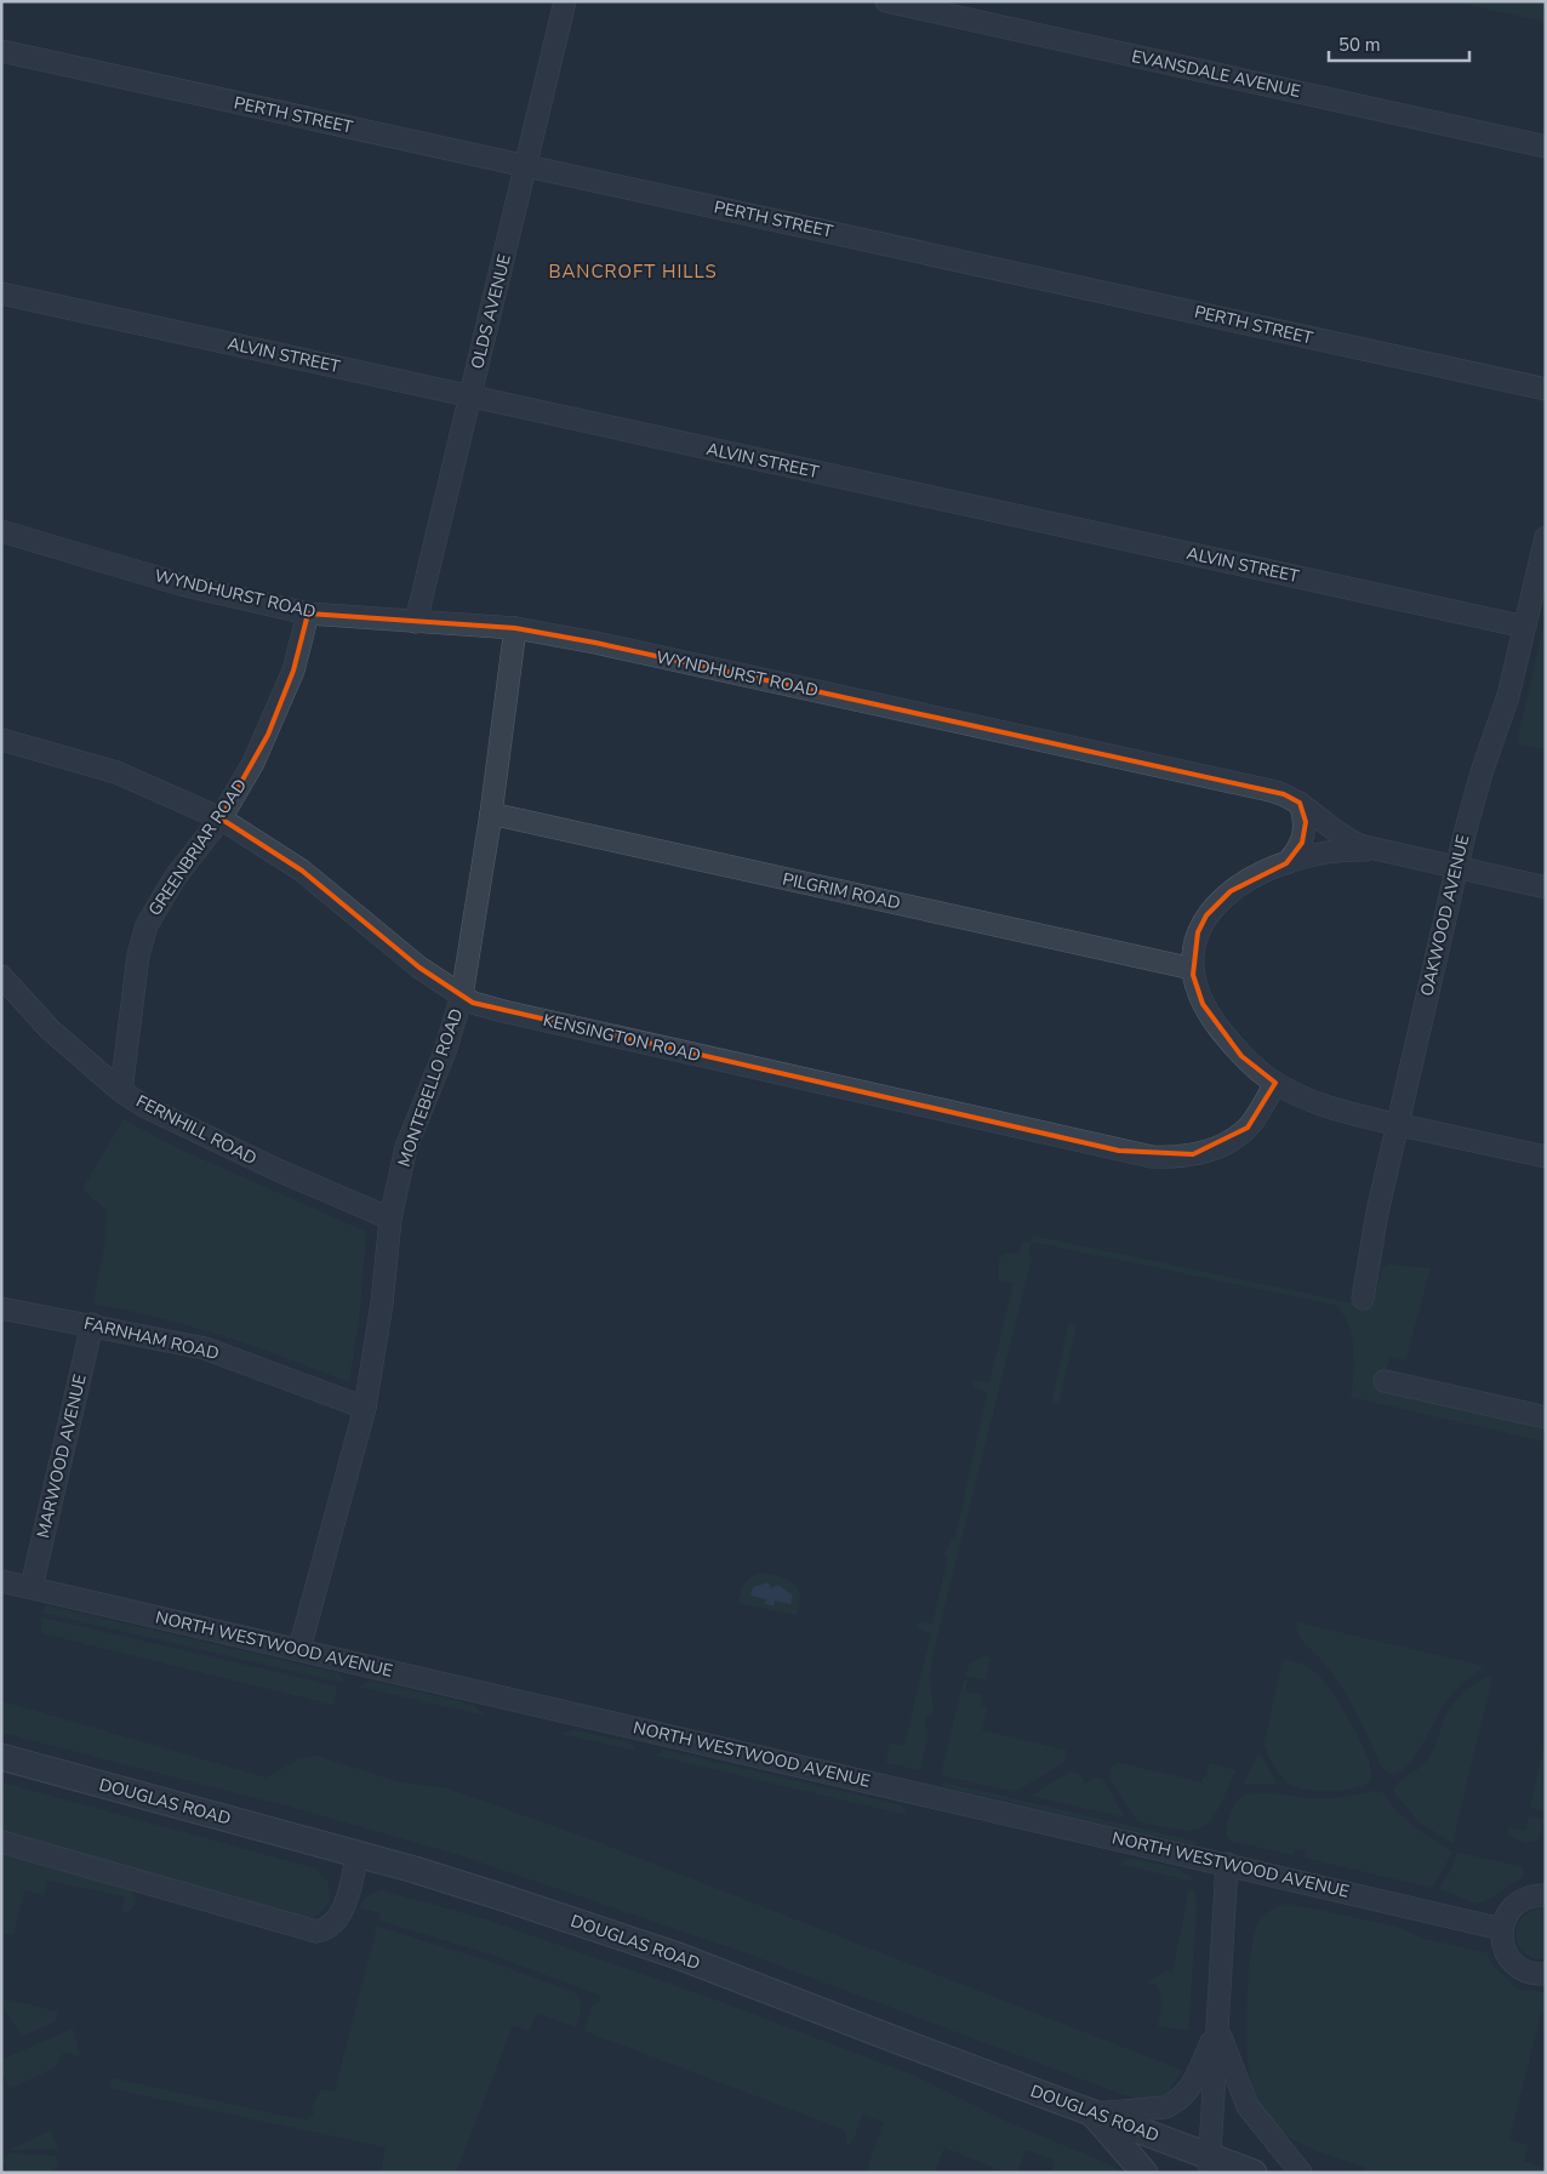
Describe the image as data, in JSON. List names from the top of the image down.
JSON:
{
  "streets": {
    "street": [
      "EVANSDALE AVENUE",
      "PERTH STREET",
      "OLDS AVENUE",
      "ALVIN STREET",
      "WYNDHURST ROAD",
      "GREENBRIAR ROAD",
      "PILGRIM ROAD",
      "OAKWOOD AVENUE",
      "KENSINGTON ROAD",
      "MONTEBELLO ROAD",
      "FERNHILL ROAD",
      "FARNHAM ROAD",
      "MARWOOD AVENUE",
      "NORTH WESTWOOD AVENUE",
      "DOUGLAS ROAD"
    ]
  },
  "crossings": [
    ["PERTH STREET", "OLDS AVENUE"],
    ["OLDS AVENUE", "ALVIN STREET"],
    ["OLDS AVENUE", "WYNDHURST ROAD"],
    ["ALVIN STREET", "OAKWOOD AVENUE"],
    ["WYNDHURST ROAD", "GREENBRIAR ROAD"],
    ["WYNDHURST ROAD", "OAKWOOD AVENUE"],
    ["WYNDHURST ROAD", "MONTEBELLO ROAD"],
    ["GREENBRIAR ROAD", "KENSINGTON ROAD"],
    ["GREENBRIAR ROAD", "FERNHILL ROAD"],
    ["PILGRIM ROAD", "MONTEBELLO ROAD"],
    ["KENSINGTON ROAD", "MONTEBELLO ROAD"],
    ["MONTEBELLO ROAD", "FERNHILL ROAD"],
    ["MONTEBELLO ROAD", "FARNHAM ROAD"],
    ["MONTEBELLO ROAD", "NORTH WESTWOOD AVENUE"],
    ["FARNHAM ROAD", "MARWOOD AVENUE"],
    ["MARWOOD AVENUE", "NORTH WESTWOOD AVENUE"]
  ],
  "districts": ["BANCROFT HILLS"],
  "scale_bar": "50 m"
}
